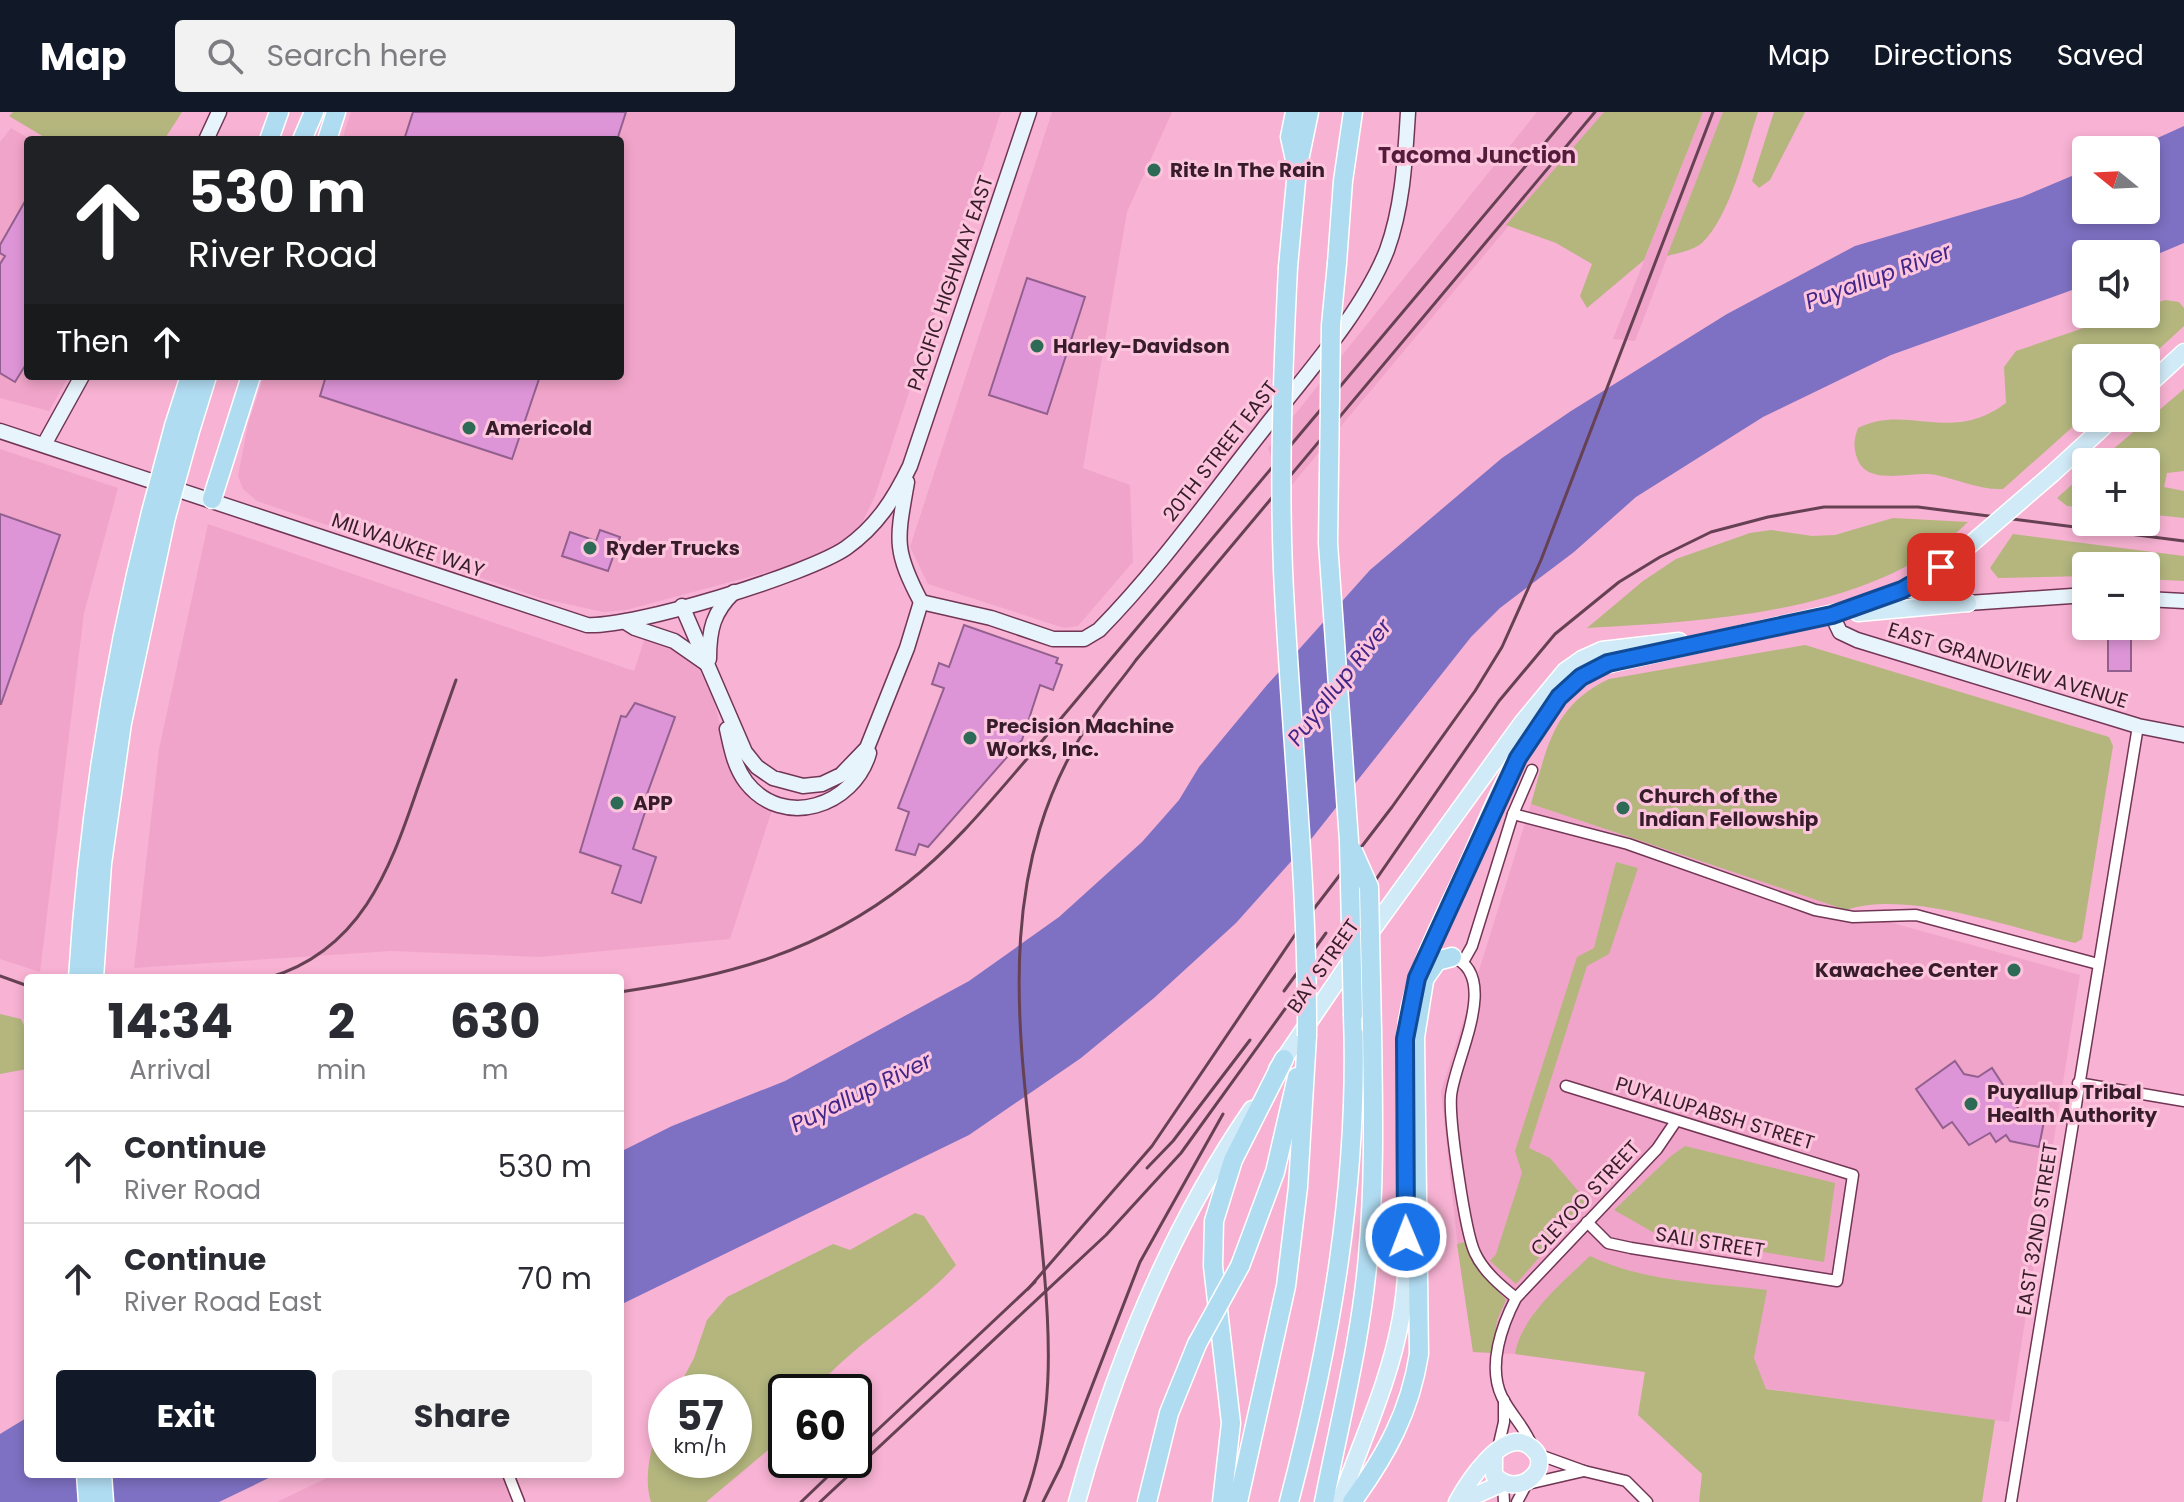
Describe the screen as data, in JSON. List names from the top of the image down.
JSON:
{
  "streets": {
    "main road": ["BAY STREET"],
    "street": [
      "PACIFIC HIGHWAY EAST",
      "20TH STREET EAST",
      "MILWAUKEE WAY",
      "EAST GRANDVIEW AVENUE",
      "PUYALUPABSH STREET",
      "CLEYOO STREET",
      "EAST 32ND STREET",
      "SALI STREET"
    ]
  },
  "crossings": [
    ["PACIFIC HIGHWAY EAST", "MILWAUKEE WAY"],
    ["EAST GRANDVIEW AVENUE", "BAY STREET"],
    ["EAST GRANDVIEW AVENUE", "EAST 32ND STREET"],
    ["PUYALUPABSH STREET", "CLEYOO STREET"],
    ["PUYALUPABSH STREET", "SALI STREET"],
    ["CLEYOO STREET", "SALI STREET"]
  ],
  "districts": ["Tacoma Junction"],
  "water": ["Puyallup River"],
  "places": [
    "Rite In The Rain",
    "Harley-Davidson",
    "Americold",
    "Ryder Trucks",
    "Precision Machine Works, Inc.",
    "APP",
    "Church of the Indian Fellowship",
    "Kawachee Center",
    "Puyallup Tribal Health Authority"
  ],
  "north": "left",
  "page": {
    "header": "Map",
    "search": "Search here",
    "nav": ["Map", "Directions", "Saved"],
    "map_buttons": ["+", "−"],
    "turn": ["530 m", "River Road"],
    "then": "Then",
    "eta": [
      "14:34",
      "Arrival",
      "2",
      "min",
      "630",
      "m"
    ],
    "list": [
      {
        "name": "Continue",
        "note": "River Road",
        "value": "530 m"
      },
      {
        "name": "Continue",
        "note": "River Road East",
        "value": "70 m"
      }
    ],
    "buttons": ["Exit", "Share"],
    "speed": "57 km/h",
    "limit": "60"
  }
}
